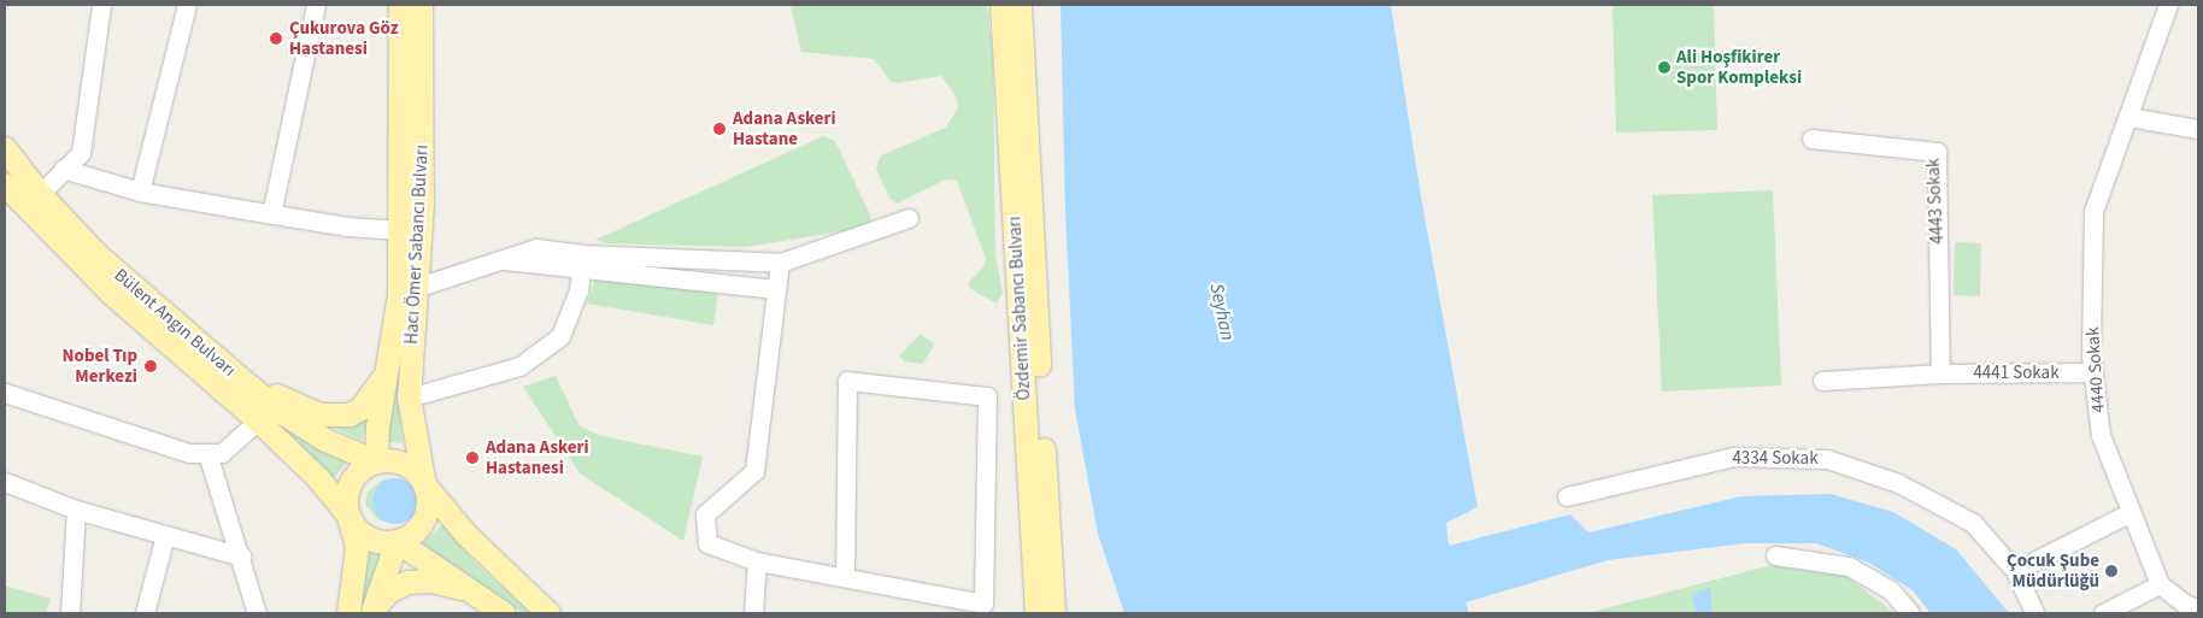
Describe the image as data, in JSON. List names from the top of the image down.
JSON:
{
  "streets": {
    "main road": ["Hacı Ömer Sabancı Bulvarı", "Özdemir Sabancı Bulvarı", "Bülent Angın Bulvarı"],
    "street": [
      "4443 Sokak",
      "4440 Sokak",
      "4441 Sokak",
      "4334 Sokak"
    ]
  },
  "crossings": [
    ["4443 Sokak", "4441 Sokak"],
    ["Hacı Ömer Sabancı Bulvarı", "Bülent Angın Bulvarı"],
    ["4440 Sokak", "4441 Sokak"]
  ],
  "water": ["Seyhan"],
  "places": [
    "Çukurova Göz Hastanesi",
    "Ali Hoşfikirer Spor Kompleksi",
    "Adana Askeri Hastane",
    "Nobel Tıp Merkezi",
    "Adana Askeri Hastanesi",
    "Çocuk Şube Müdürlüğü"
  ]
}
